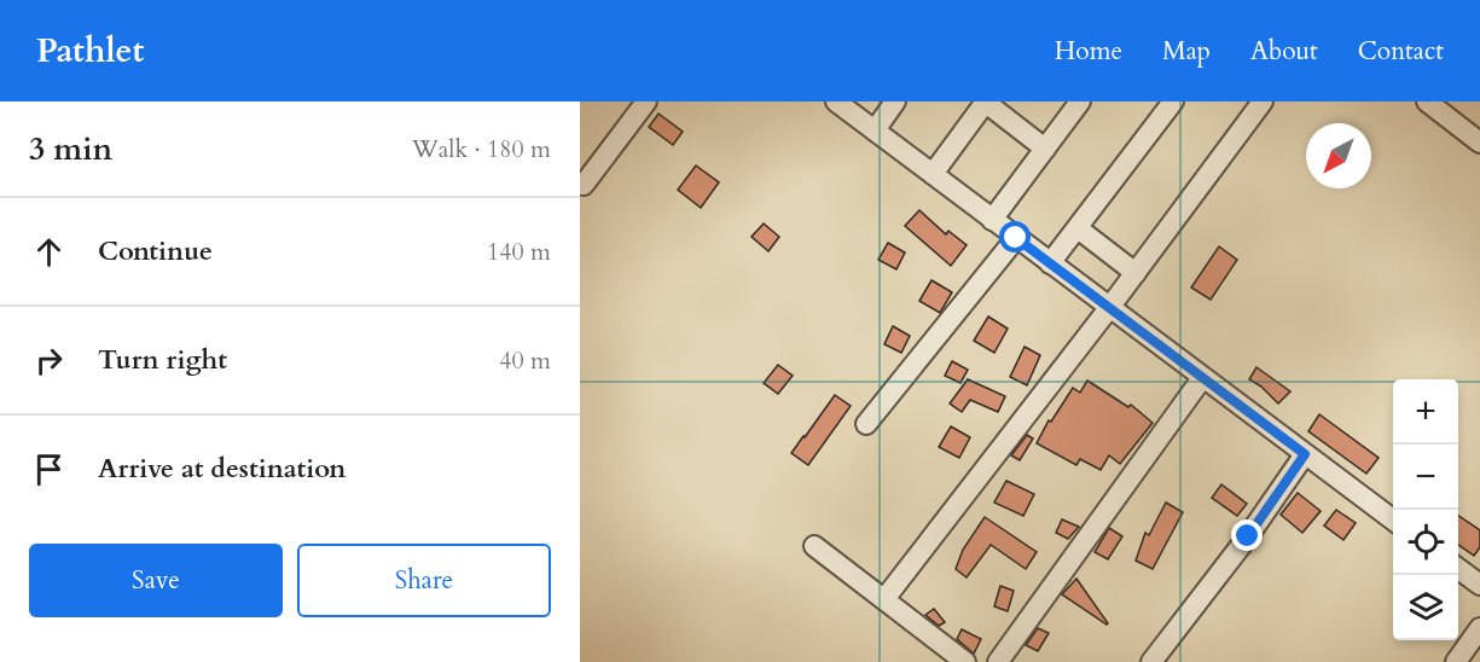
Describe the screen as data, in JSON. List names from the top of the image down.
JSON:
{
  "north": "bottom left",
  "page": {
    "header": "Pathlet",
    "nav": [
      "Home",
      "Map",
      "About",
      "Contact"
    ],
    "heading": ["3 min", "Walk · 180 m"],
    "list": [
      ["Continue", "140 m"],
      ["Turn right", "40 m"],
      "Arrive at destination"
    ],
    "map_buttons": ["+", "−"],
    "buttons": ["Save", "Share"]
  }
}
